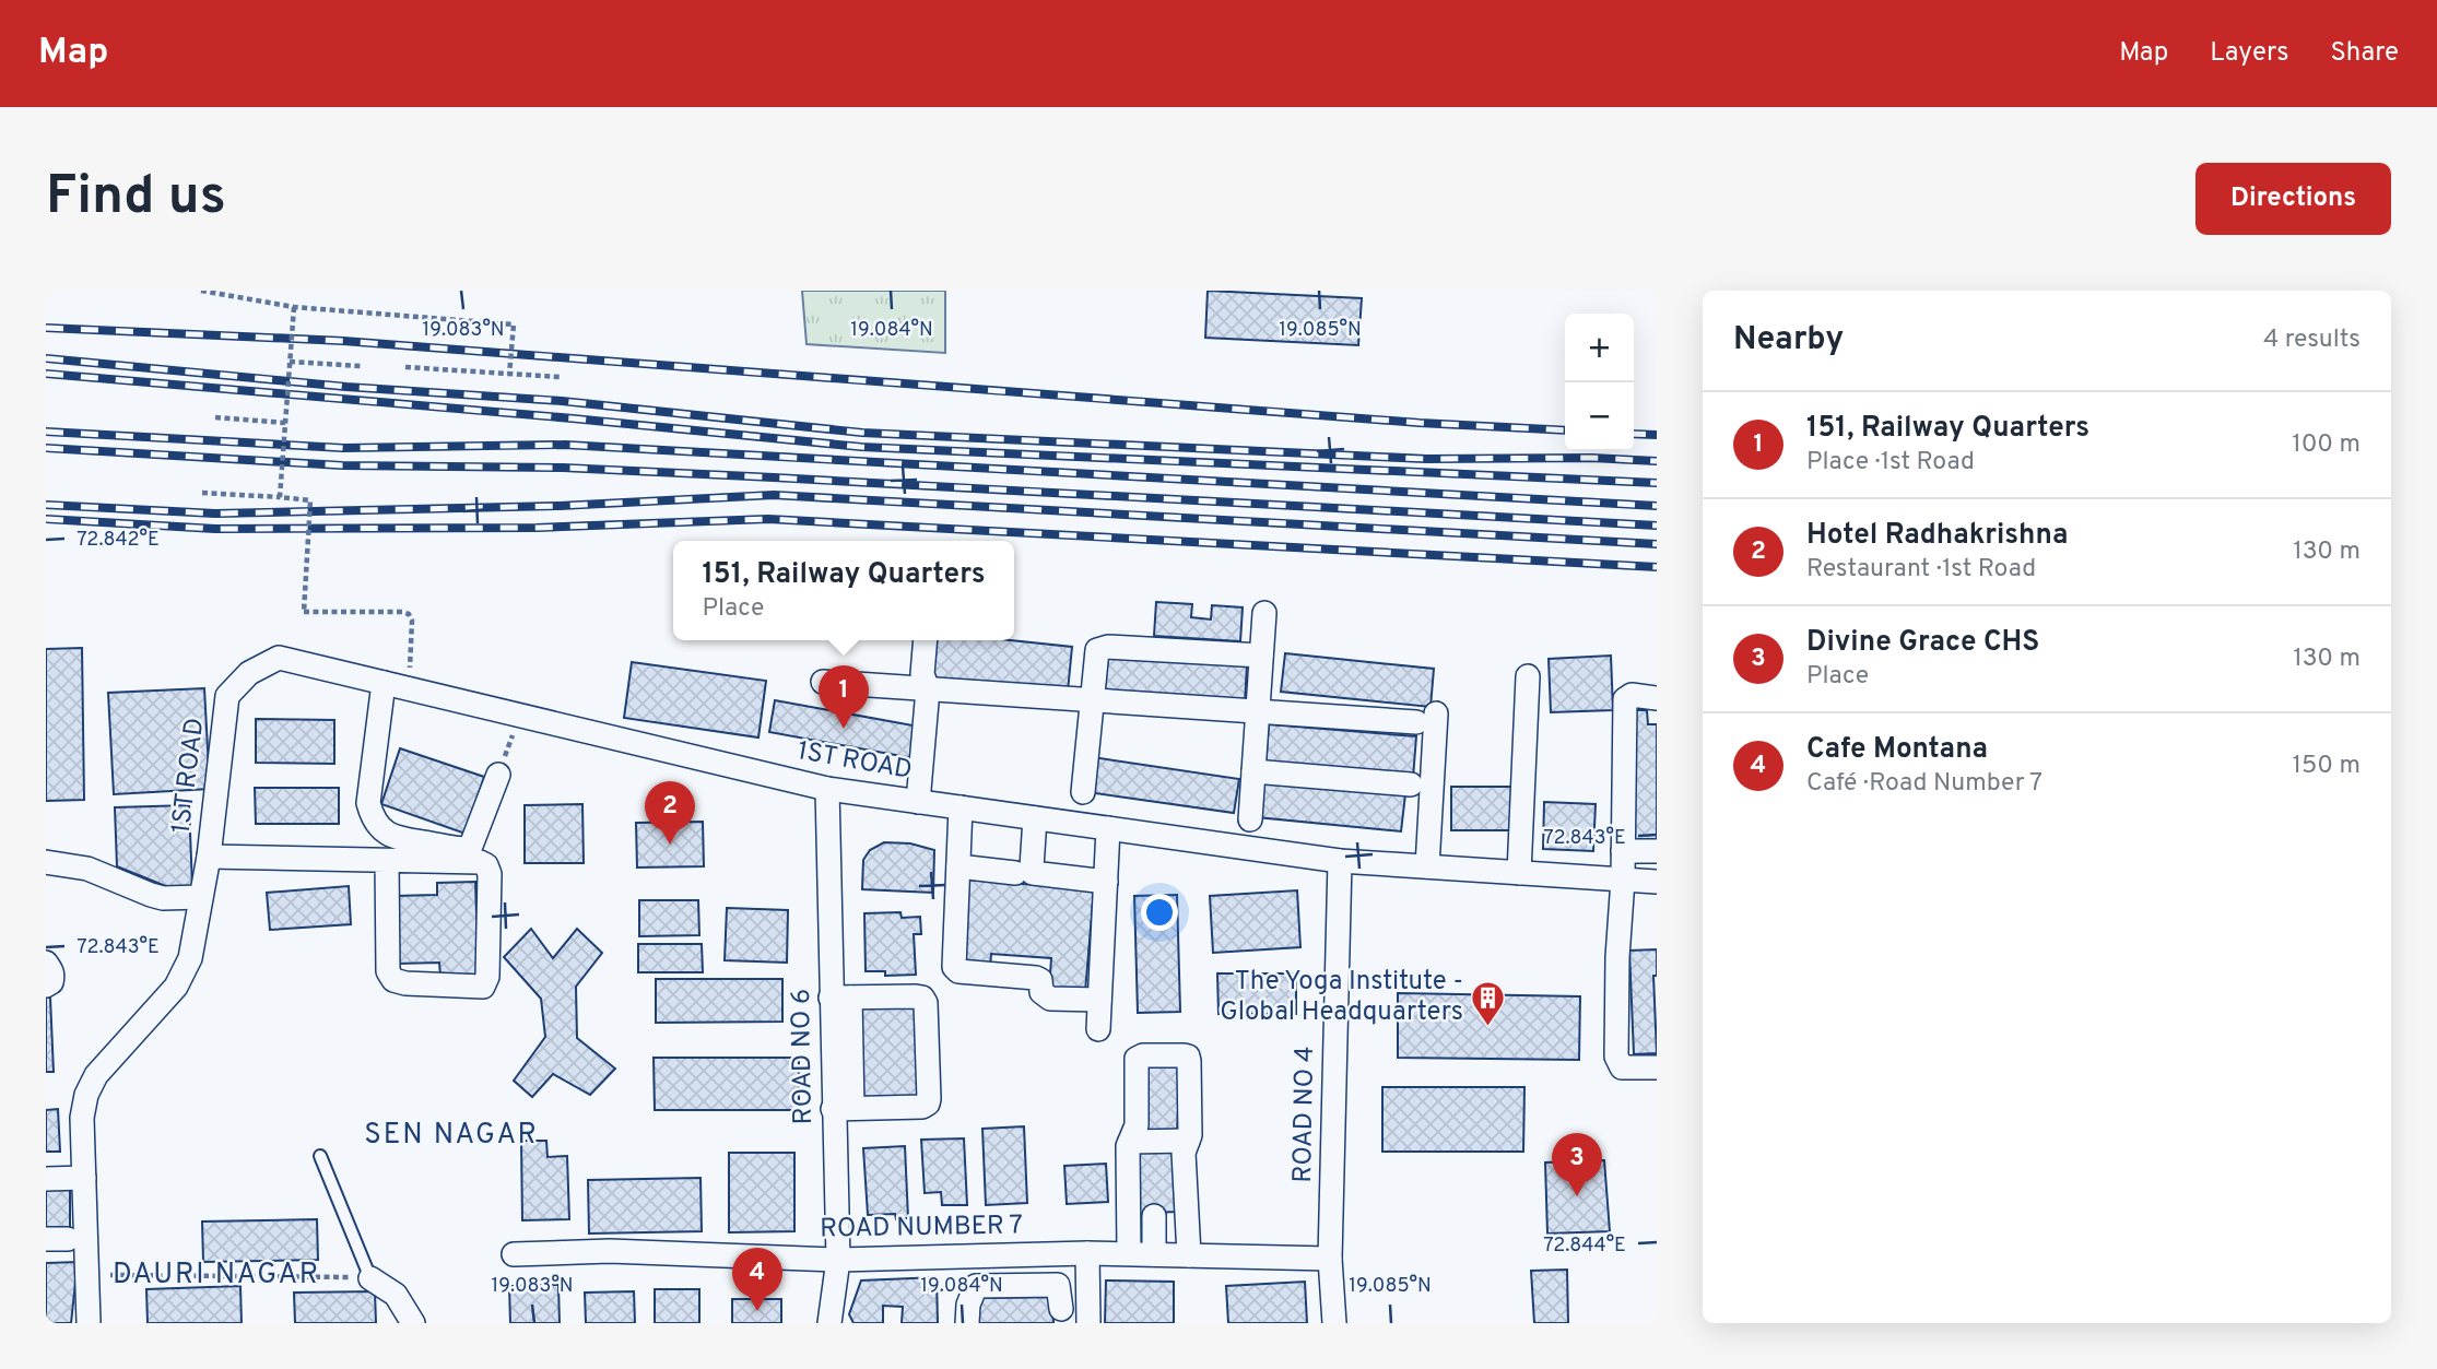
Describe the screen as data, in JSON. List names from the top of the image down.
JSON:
{
  "streets": {
    "street": [
      "1ST ROAD",
      "ROAD NO 6",
      "ROAD NO 4",
      "ROAD NUMBER 7"
    ]
  },
  "crossings": [
    ["1ST ROAD", "ROAD NO 6"],
    ["1ST ROAD", "ROAD NO 4"],
    ["ROAD NO 6", "ROAD NUMBER 7"],
    ["ROAD NO 4", "ROAD NUMBER 7"]
  ],
  "districts": ["SEN NAGAR", "DAURI NAGAR"],
  "places": {
    "building": ["The Yoga Institute - Global Headquarters"]
  },
  "page": {
    "header": "Map",
    "nav": ["Map", "Layers", "Share"],
    "buttons": "Directions",
    "title": "Find us",
    "heading": ["Nearby", "4 results"],
    "map_buttons": ["+", "−"],
    "list": [
      {
        "mark": "1",
        "name": "151, Railway Quarters",
        "note": "Place · 1st Road",
        "value": "100 m"
      },
      {
        "mark": "2",
        "name": "Hotel Radhakrishna",
        "note": "Restaurant · 1st Road",
        "value": "130 m"
      },
      {
        "mark": "3",
        "name": "Divine Grace CHS",
        "note": "Place",
        "value": "130 m"
      },
      {
        "mark": "4",
        "name": "Cafe Montana",
        "note": "Café · Road Number 7",
        "value": "150 m"
      }
    ],
    "popup": ["151, Railway Quarters", "Place"],
    "pins": [
      "1",
      "2",
      "3",
      "4"
    ]
  },
  "coordinates": [
    "19.083°N",
    "19.084°N",
    "19.085°N",
    "72.842°E",
    "72.843°E",
    "72.844°E"
  ]
}
